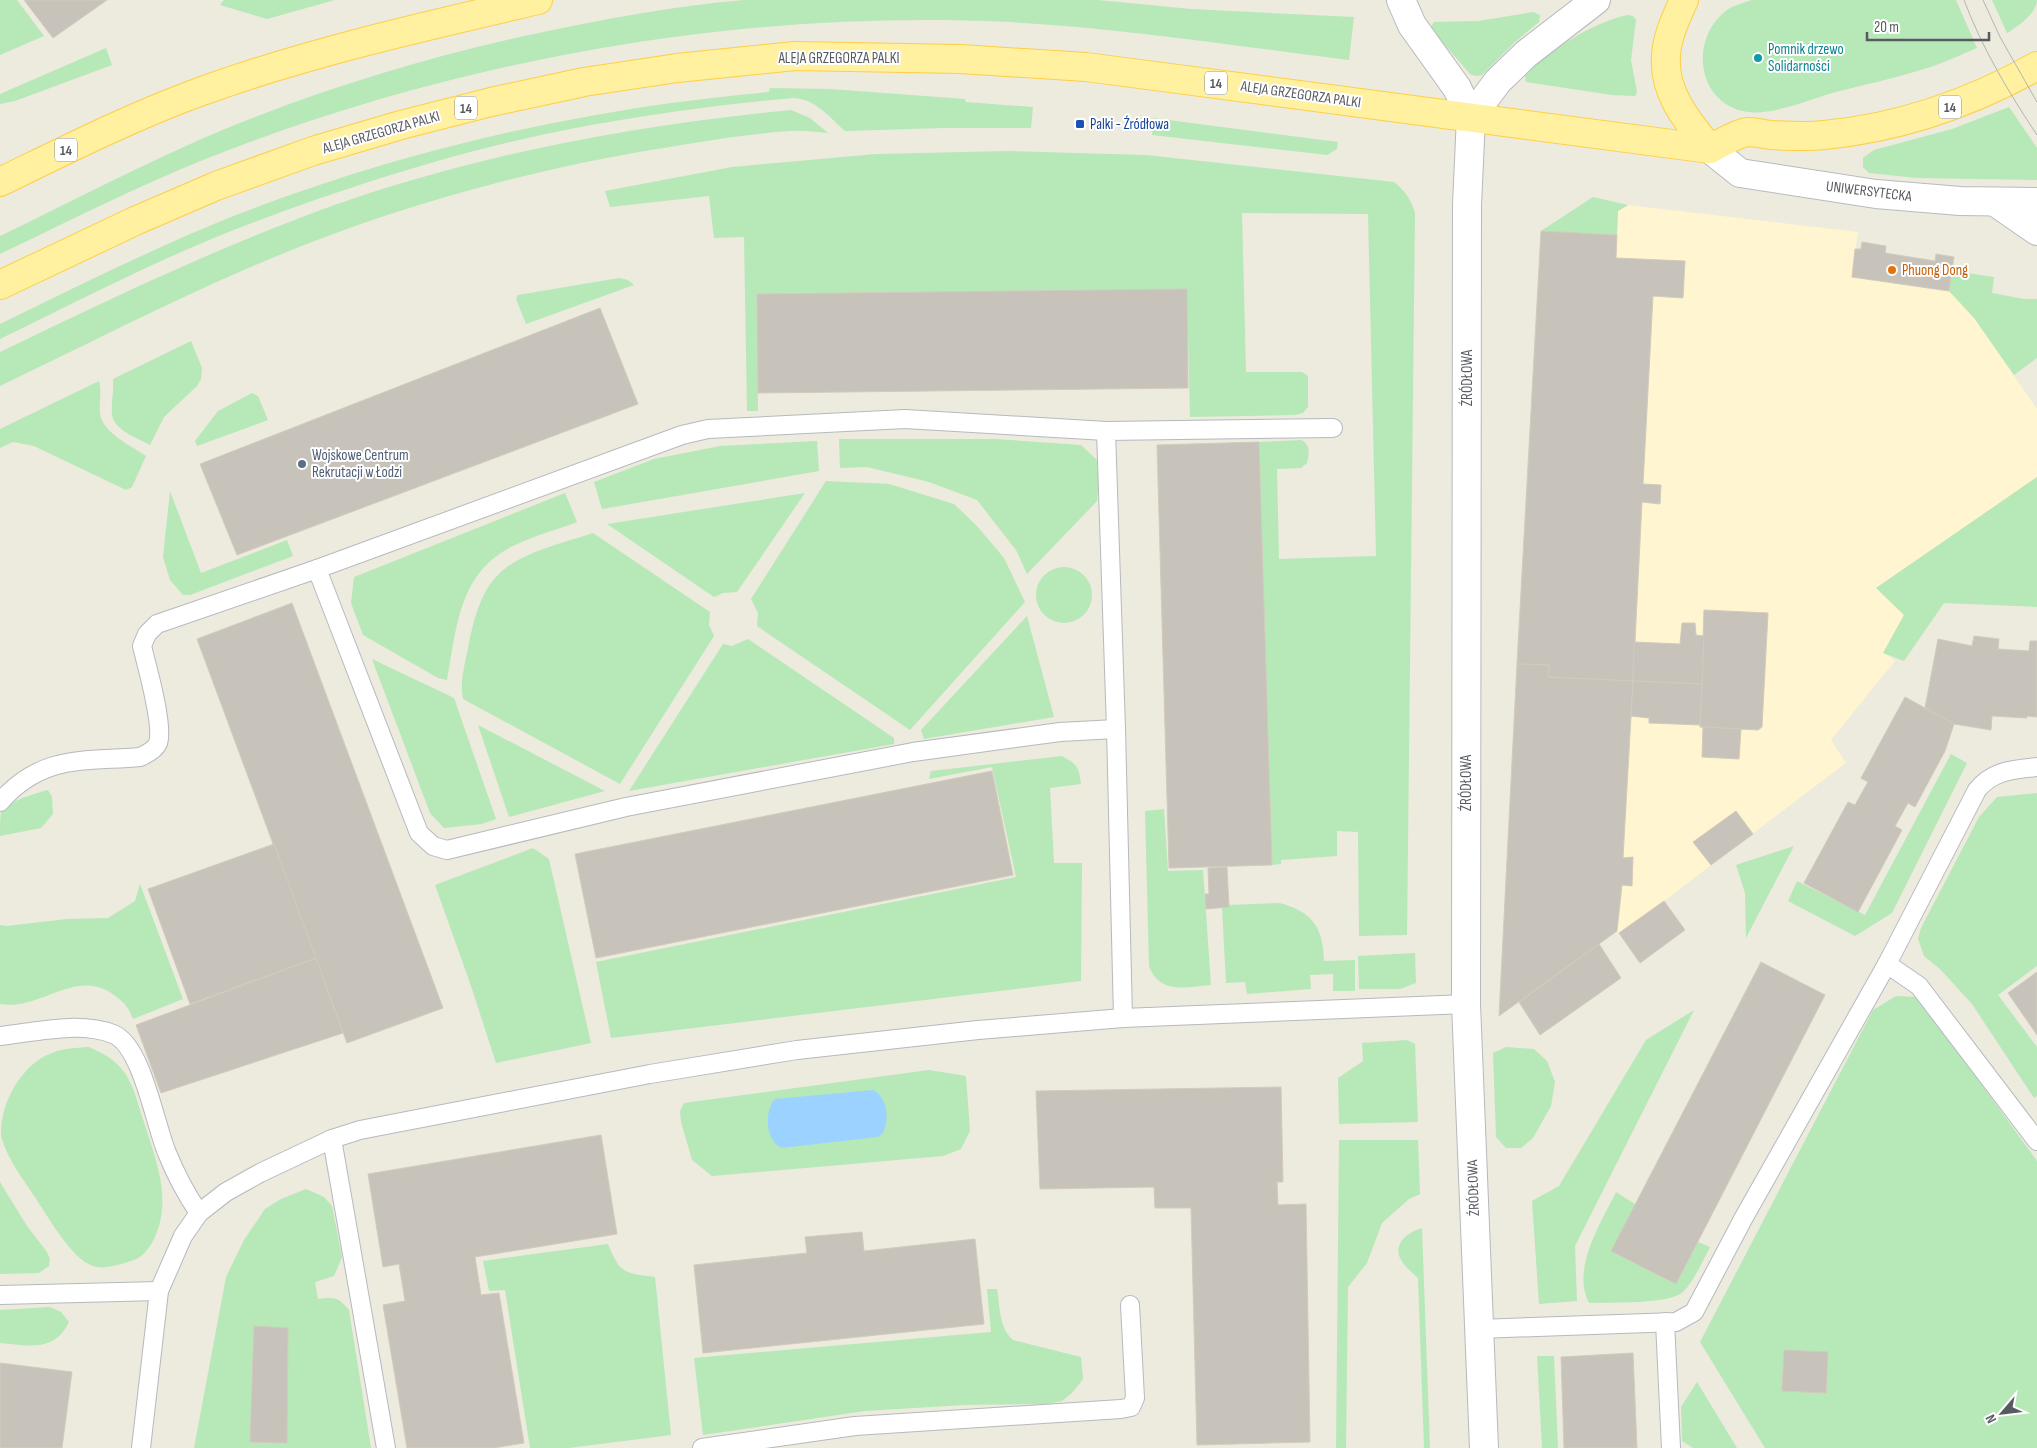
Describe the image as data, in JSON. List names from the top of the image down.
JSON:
{
  "streets": {
    "main road": ["ALEJA GRZEGORZA PALKI", "14"],
    "street": ["UNIWERSYTECKA", "ŹRÓDŁOWA"]
  },
  "crossings": [
    ["ALEJA GRZEGORZA PALKI", "14"],
    ["ALEJA GRZEGORZA PALKI", "UNIWERSYTECKA"],
    ["ALEJA GRZEGORZA PALKI", "ŹRÓDŁOWA"],
    ["14", "UNIWERSYTECKA"]
  ],
  "places": {
    "other": ["Pomnik drzewo Solidarności", "Phuong Dong", "Wojskowe Centrum Rekrutacji w Łodzi"],
    "transit": ["Palki - Źródłowa"]
  },
  "scale_bar": "20 m",
  "north": "bottom left"
}
